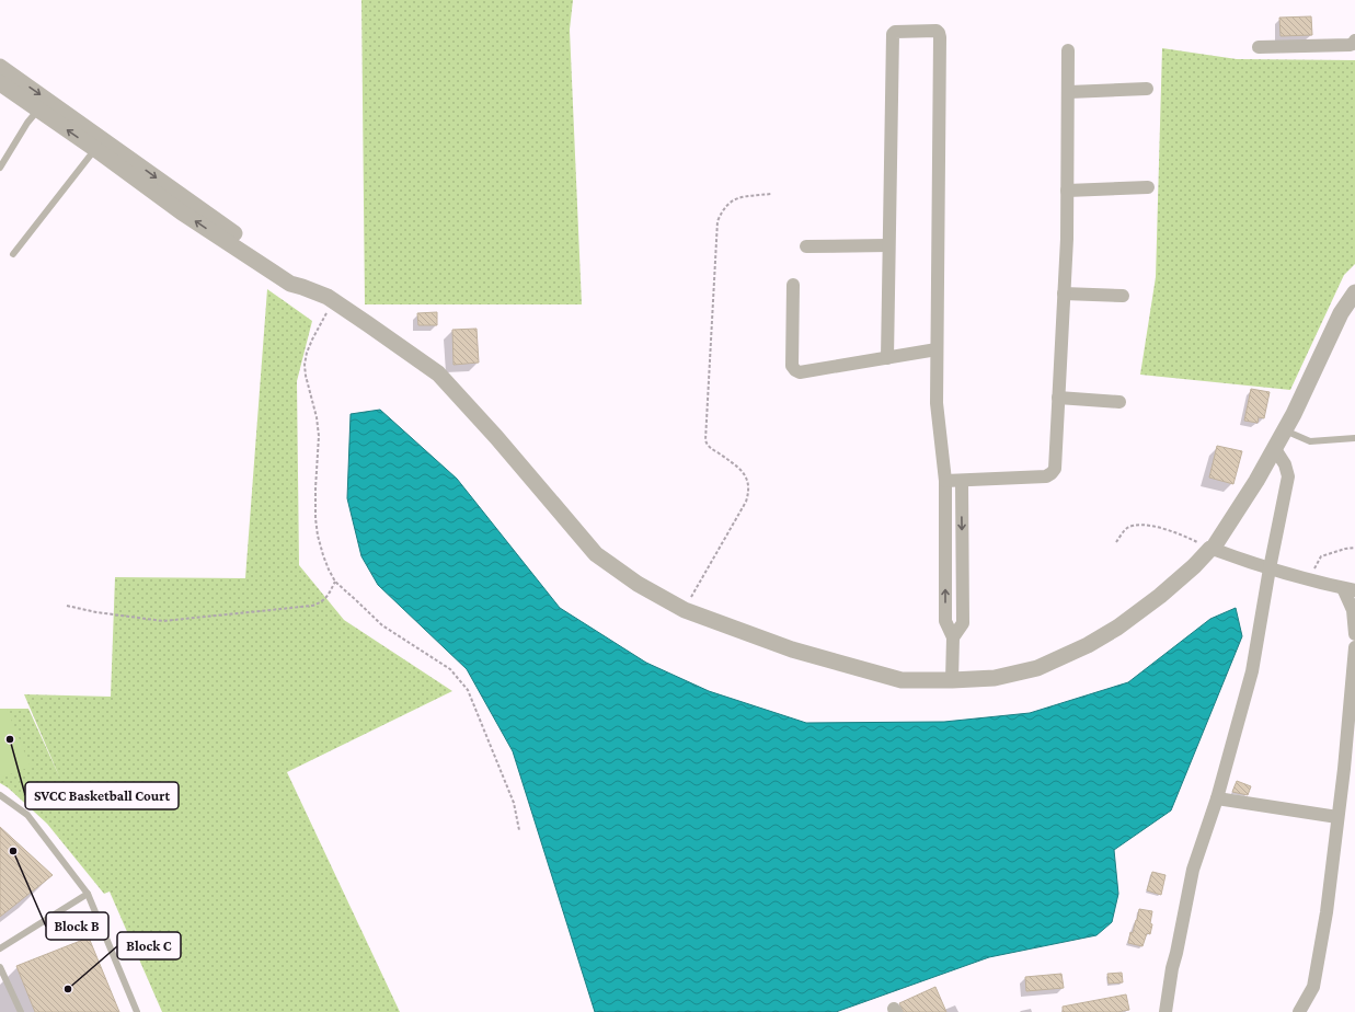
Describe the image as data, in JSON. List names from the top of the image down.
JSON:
{
  "places": ["SVCC Basketball Court", "Block B", "Block C"]
}
